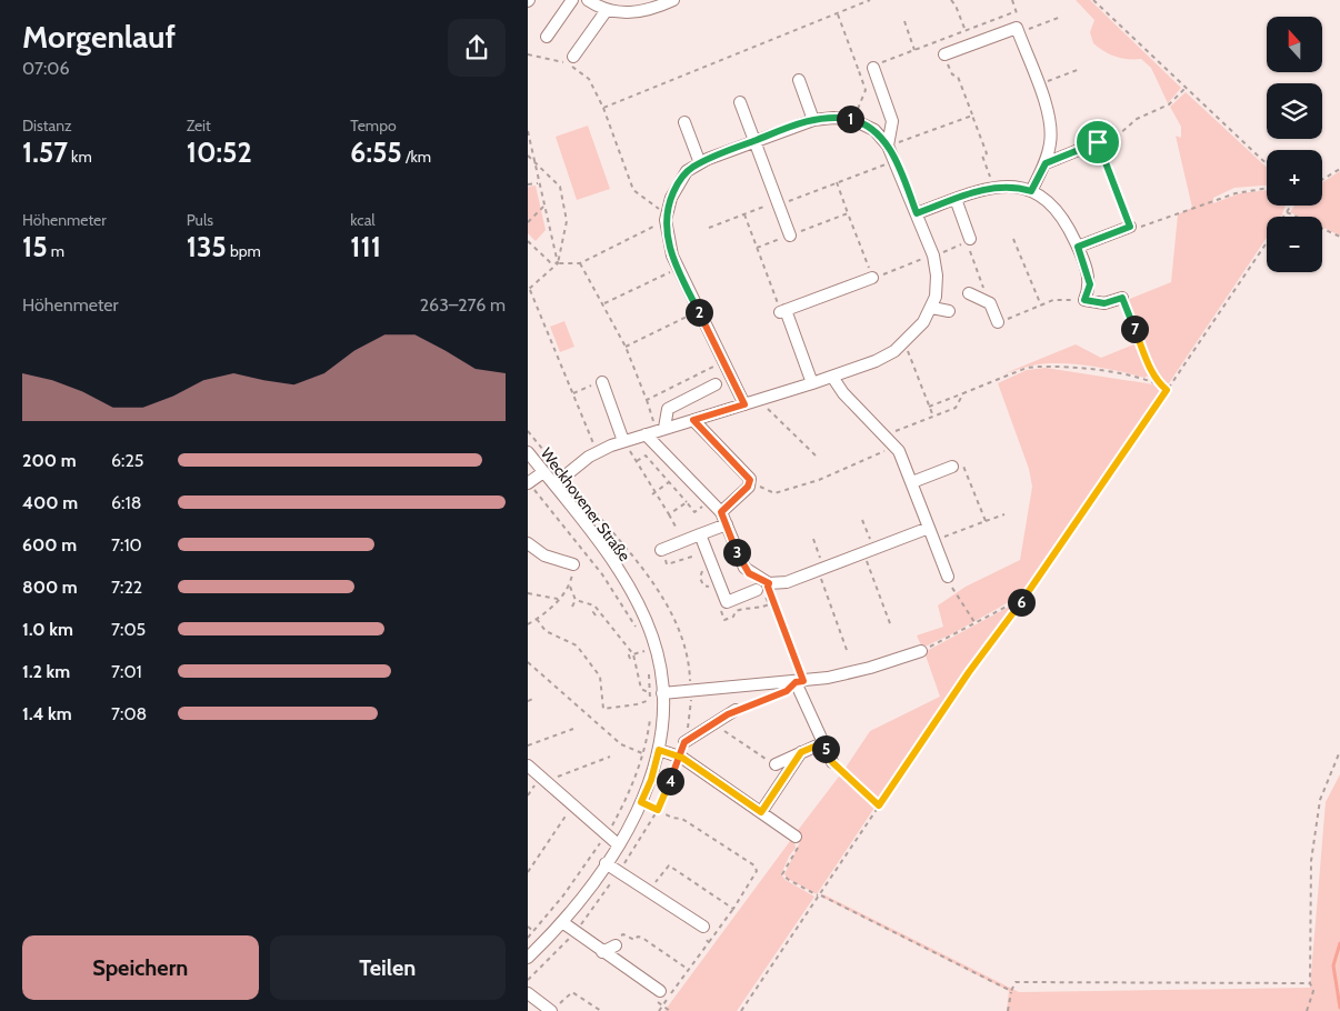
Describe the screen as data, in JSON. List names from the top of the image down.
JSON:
{
  "streets": {
    "street": ["Weckhovener Straße"]
  },
  "north": "top",
  "page": {
    "heading": ["Morgenlauf", "07:06"],
    "map_buttons": ["+", "−"],
    "stats": [
      ["Distanz", "1.57 km"],
      ["Zeit", "10:52"],
      ["Tempo", "6:55 /km"],
      ["Höhenmeter", "15 m"],
      ["Puls", "135 bpm"],
      ["kcal", "111"]
    ],
    "pins": [
      "1",
      "2",
      "7",
      "3",
      "6",
      "5",
      "4"
    ],
    "chart": ["Höhenmeter", "263–276 m"],
    "list": [
      {
        "name": "200 m",
        "note": "6:25"
      },
      {
        "name": "400 m",
        "note": "6:18"
      },
      {
        "name": "600 m",
        "note": "7:10"
      },
      {
        "name": "800 m",
        "note": "7:22"
      },
      {
        "name": "1.0 km",
        "note": "7:05"
      },
      {
        "name": "1.2 km",
        "note": "7:01"
      },
      {
        "name": "1.4 km",
        "note": "7:08"
      }
    ],
    "buttons": ["Speichern", "Teilen"]
  }
}
